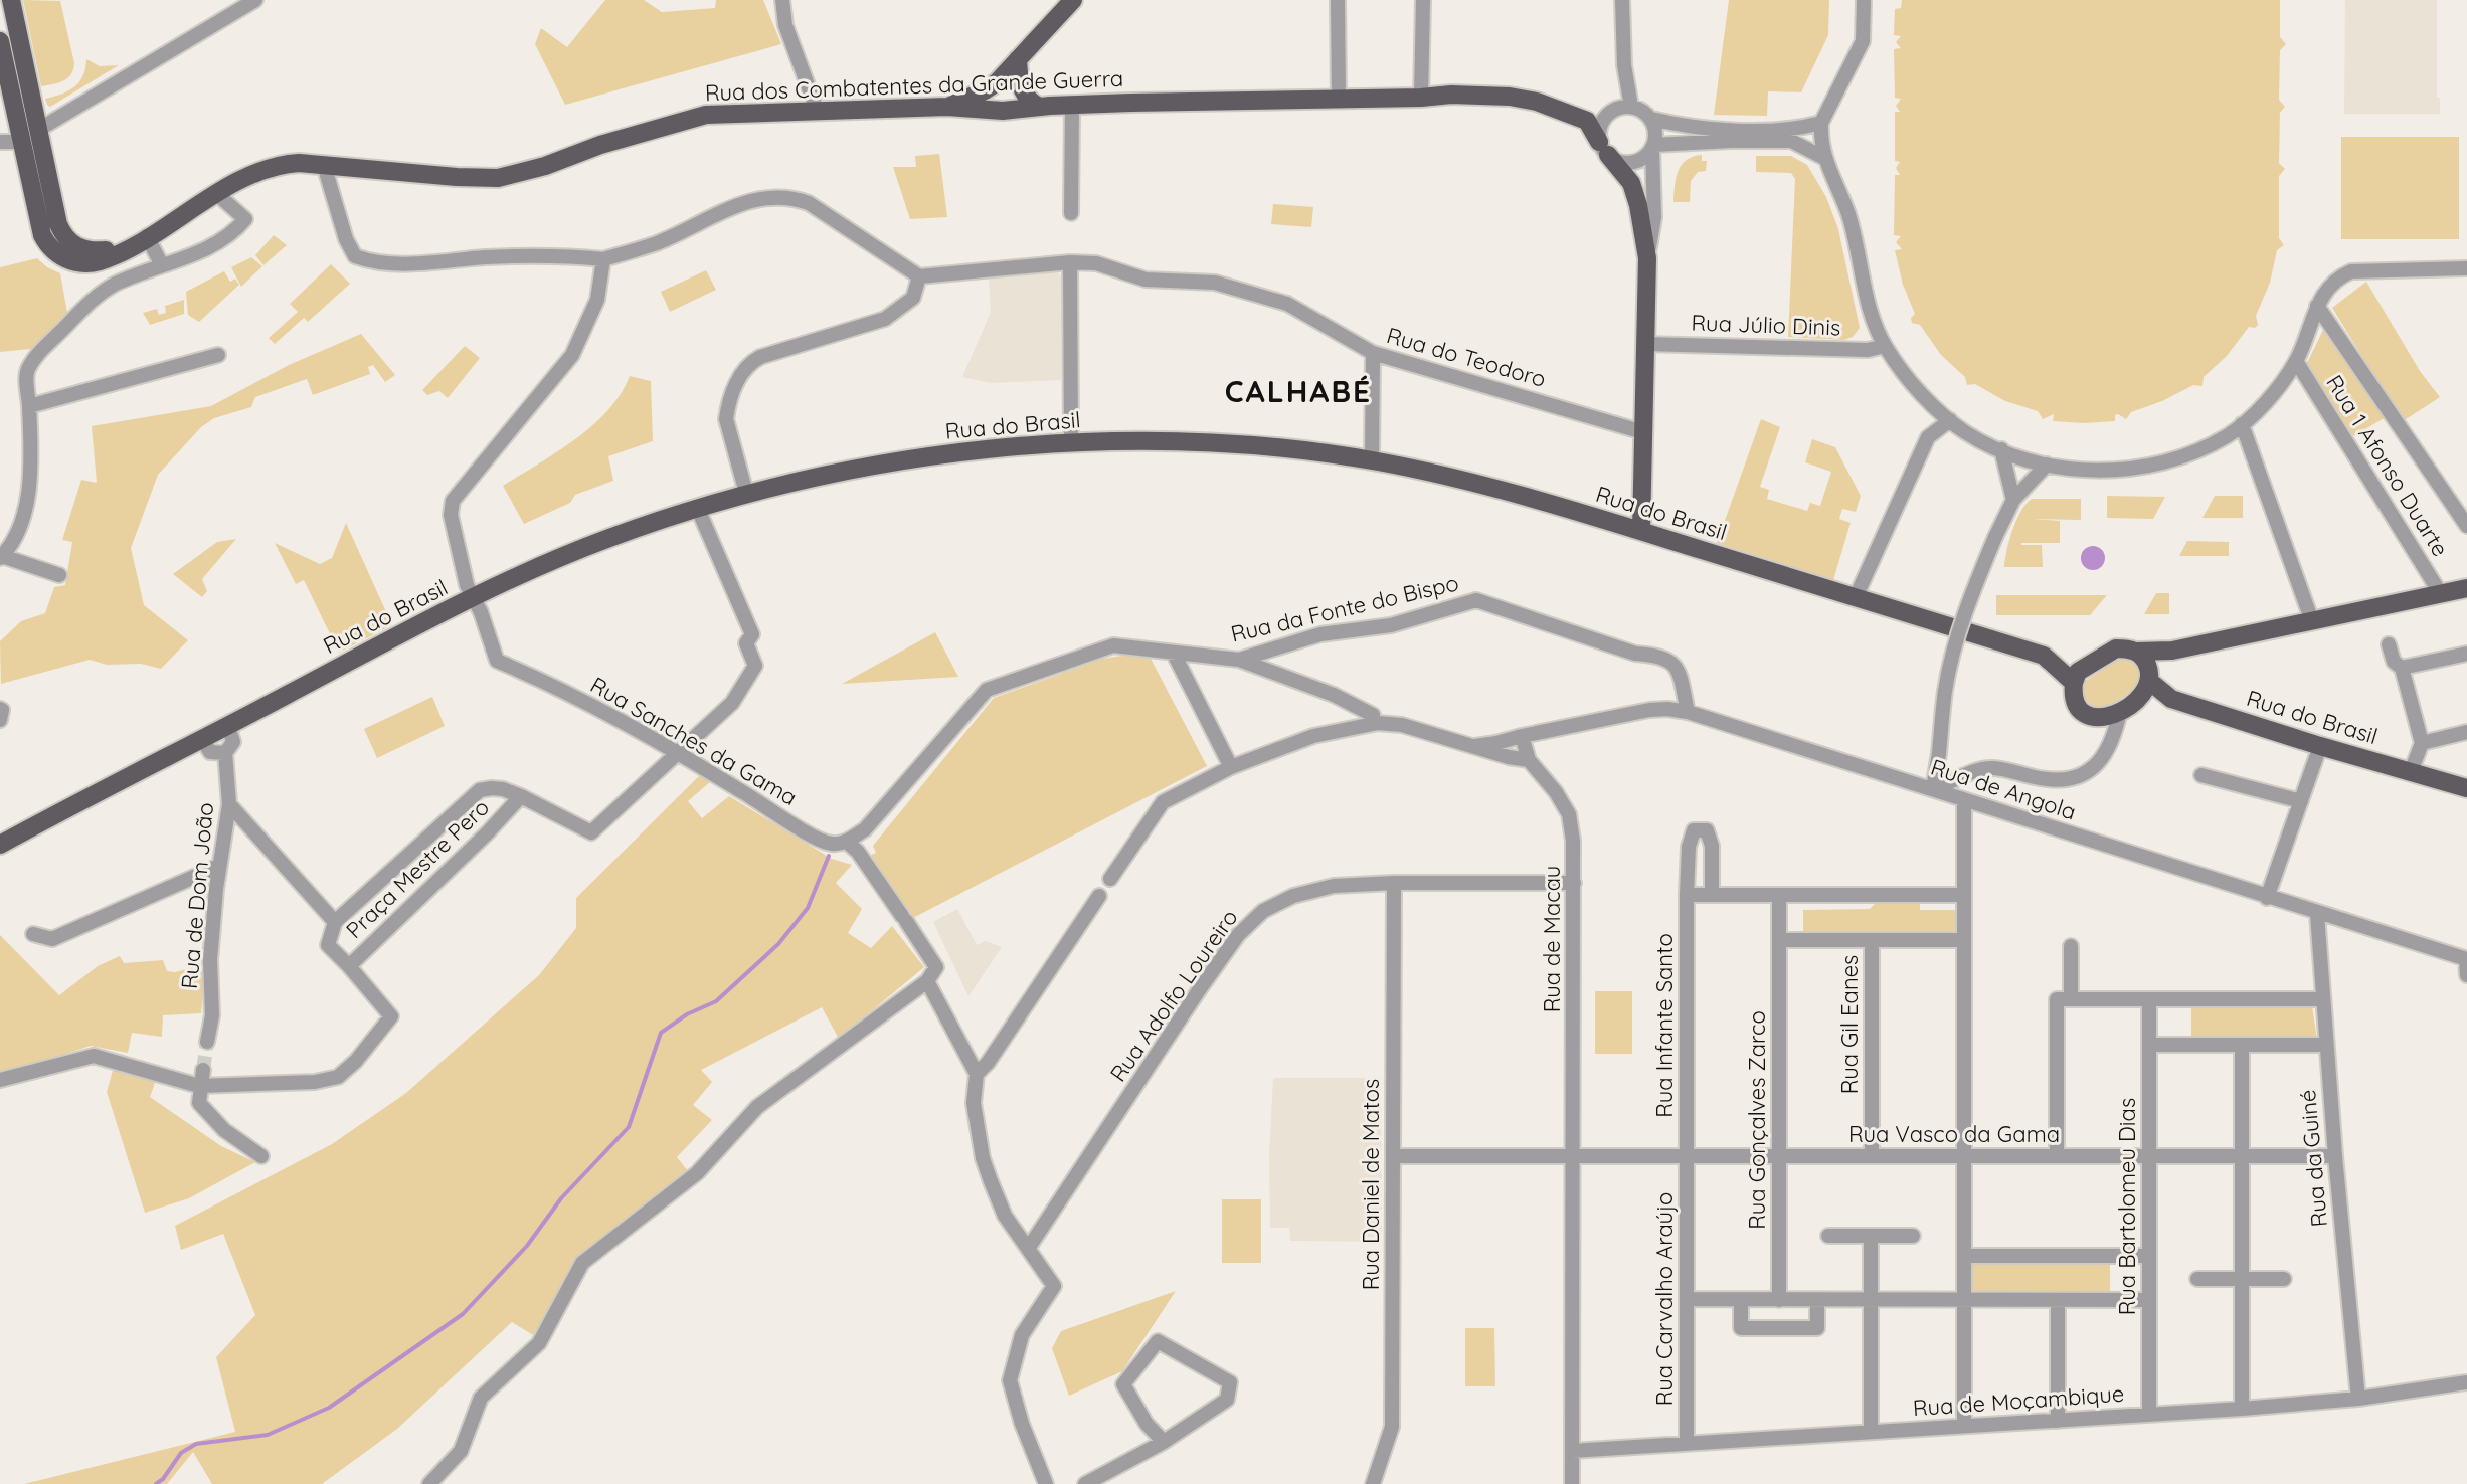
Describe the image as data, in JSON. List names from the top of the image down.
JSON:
{
  "streets": {
    "main road": ["Rua dos Combatentes da Grande Guerra", "Rua do Brasil"],
    "street": [
      "Rua Júlio Dinis",
      "Rua do Teodoro",
      "Rua 1 Afonso Duarte",
      "Rua da Fonte do Bispo",
      "Rua Sanches da Gama",
      "Rua de Angola",
      "Praça Mestre Pero",
      "Rua de Dom João",
      "Rua de Macau",
      "Rua Adolfo Loureiro",
      "Rua Gil Eanes",
      "Rua Infante Santo",
      "Rua Gonçalves Zarco",
      "Rua Vasco da Gama",
      "Rua da Guiné",
      "Rua Daniel de Matos",
      "Rua Bartolomeu Dias",
      "Rua Carvalho Araújo",
      "Rua de Moçambique"
    ]
  },
  "crossings": [
    ["Rua dos Combatentes da Grande Guerra", "Rua Júlio Dinis"],
    ["Rua dos Combatentes da Grande Guerra", "Rua do Teodoro"],
    ["Rua dos Combatentes da Grande Guerra", "Rua do Brasil"],
    ["Rua do Brasil", "Rua Sanches da Gama"],
    ["Rua do Brasil", "Rua de Dom João"],
    ["Rua da Fonte do Bispo", "Rua Sanches da Gama"],
    ["Rua da Fonte do Bispo", "Rua de Angola"],
    ["Rua de Angola", "Rua de Macau"],
    ["Rua de Angola", "Rua da Guiné"],
    ["Rua de Macau", "Rua Adolfo Loureiro"],
    ["Rua de Macau", "Rua Vasco da Gama"],
    ["Rua de Macau", "Rua de Moçambique"],
    ["Rua Adolfo Loureiro", "Rua Daniel de Matos"],
    ["Rua Gil Eanes", "Rua Vasco da Gama"],
    ["Rua Infante Santo", "Rua Vasco da Gama"],
    ["Rua Infante Santo", "Rua Carvalho Araújo"],
    ["Rua Gonçalves Zarco", "Rua Vasco da Gama"],
    ["Rua Vasco da Gama", "Rua da Guiné"],
    ["Rua Vasco da Gama", "Rua Daniel de Matos"],
    ["Rua Vasco da Gama", "Rua Bartolomeu Dias"],
    ["Rua Vasco da Gama", "Rua Carvalho Araújo"],
    ["Rua da Guiné", "Rua de Moçambique"],
    ["Rua Bartolomeu Dias", "Rua de Moçambique"],
    ["Rua Carvalho Araújo", "Rua de Moçambique"]
  ],
  "districts": ["CALHABÉ"]
}
